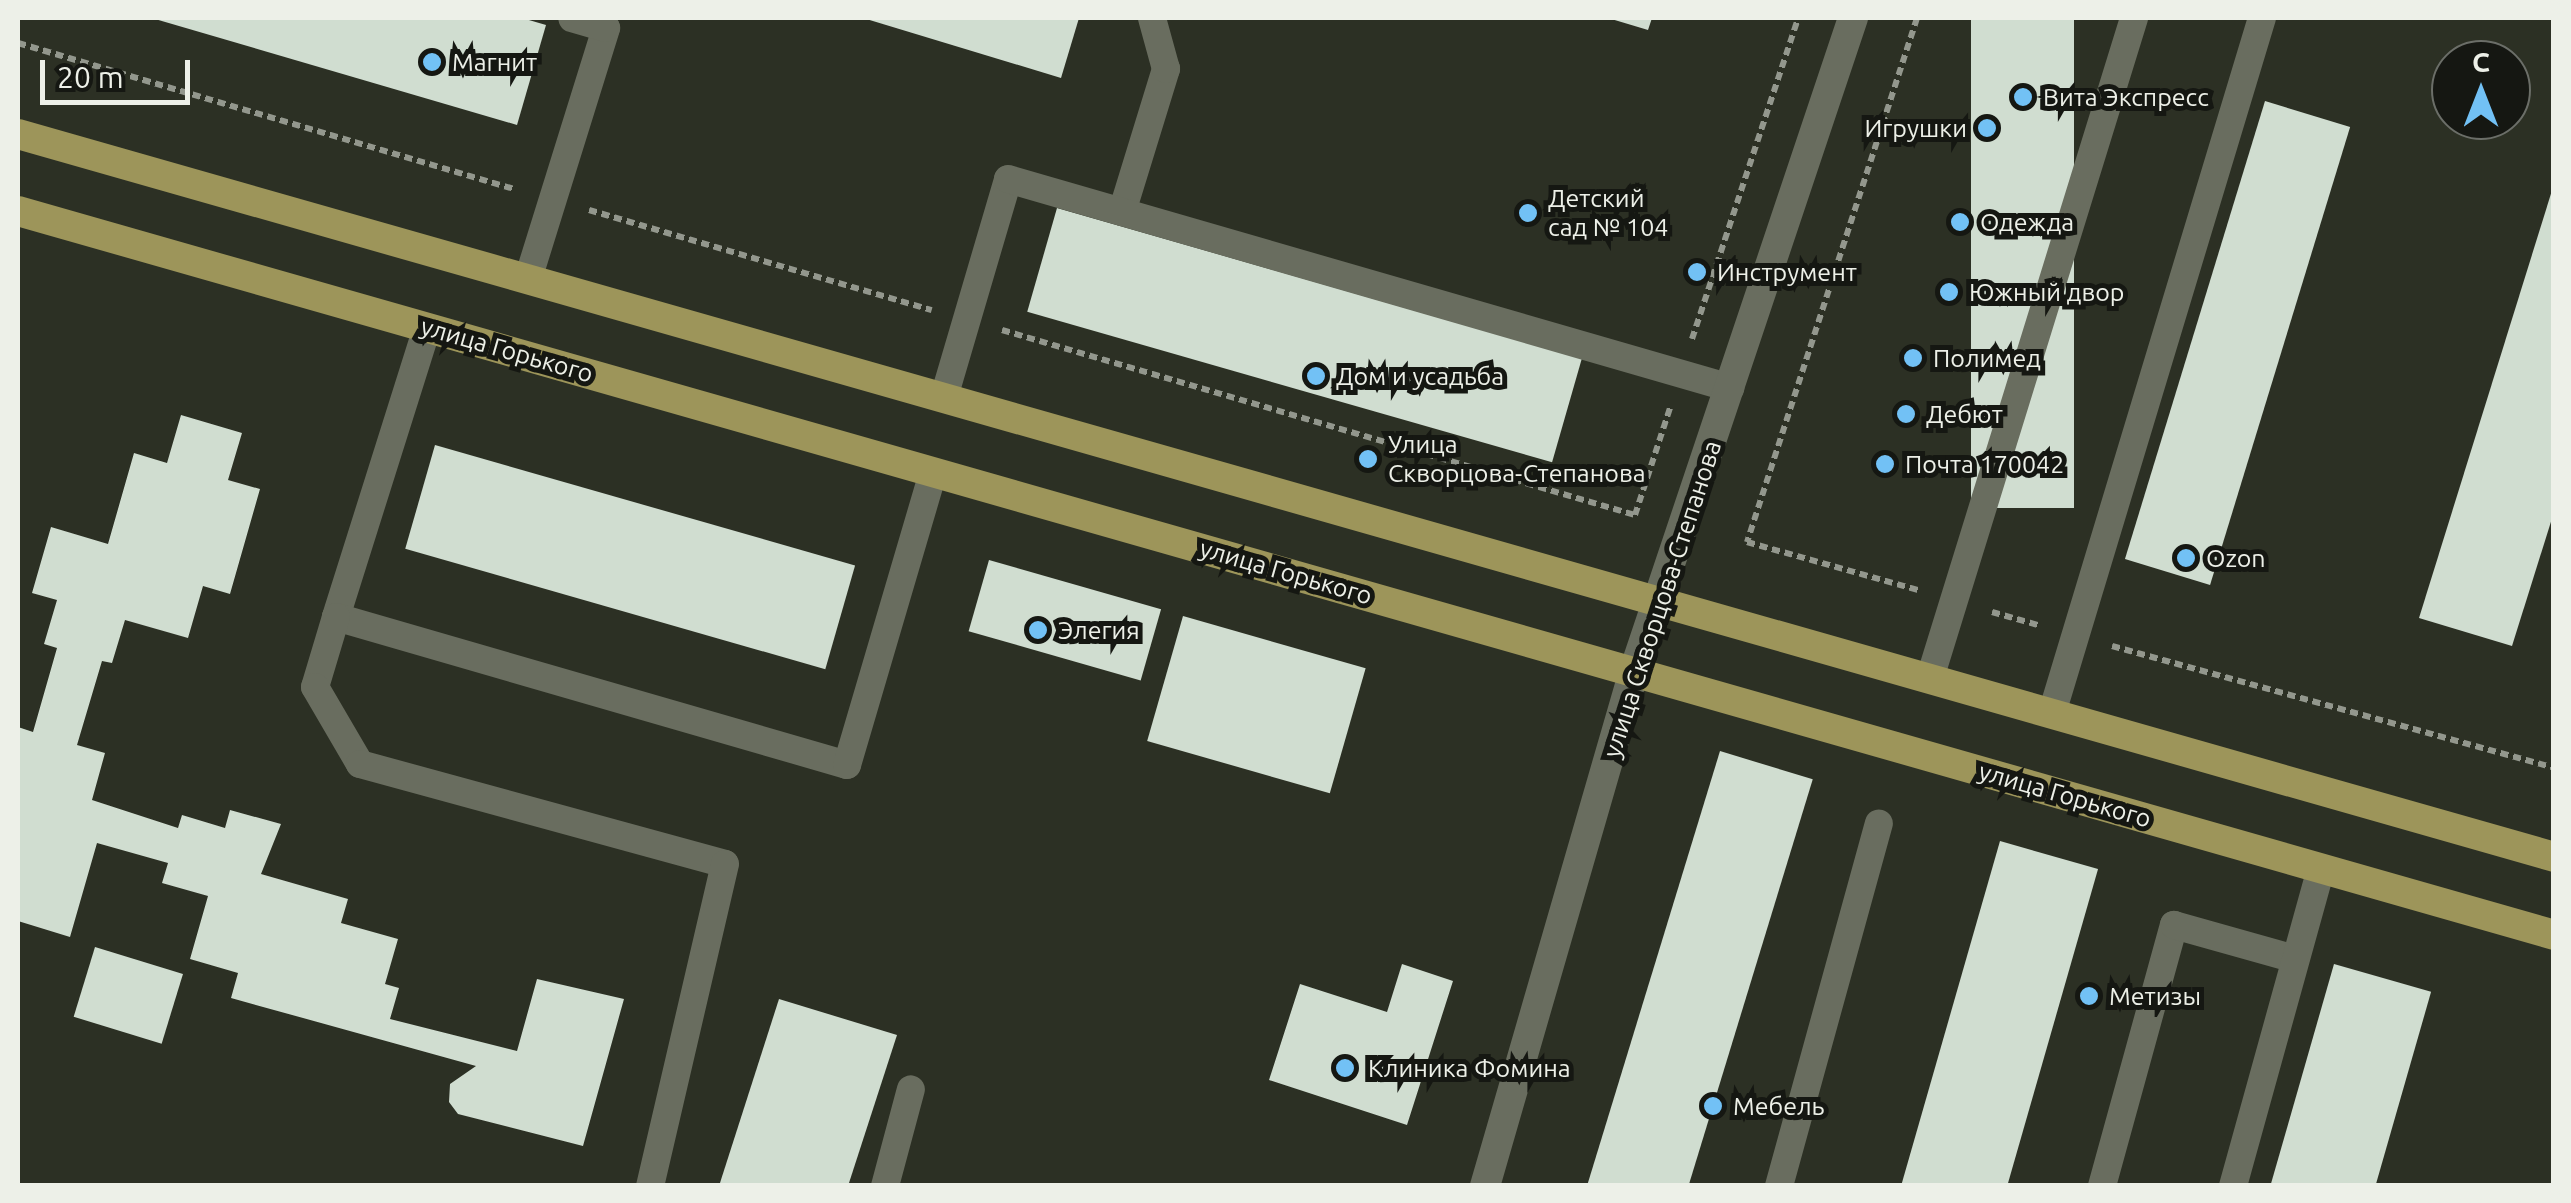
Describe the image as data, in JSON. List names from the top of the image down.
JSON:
{
  "streets": {
    "main road": ["улица Горького"],
    "street": ["улица Скворцова-Степанова"]
  },
  "crossings": [
    ["улица Горького", "улица Скворцова-Степанова"]
  ],
  "places": [
    "Магнит",
    "Вита Экспресс",
    "Игрушки",
    "Детский сад № 104",
    "Одежда",
    "Инструмент",
    "Южный двор",
    "Полимед",
    "Дом и усадьба",
    "Дебют",
    "Улица Скворцова-Степанова",
    "Почта 170042",
    "Ozon",
    "Элегия",
    "Метизы",
    "Клиника Фомина",
    "Мебель"
  ],
  "scale_bar": "20 m",
  "north": "top"
}
